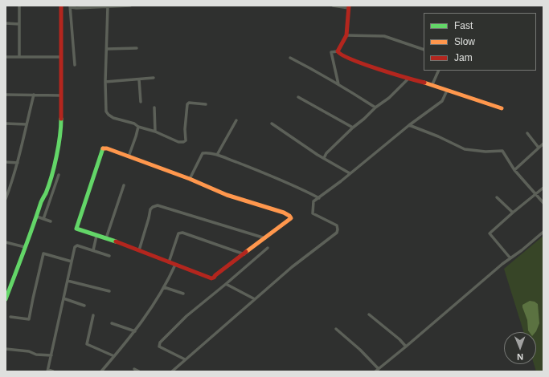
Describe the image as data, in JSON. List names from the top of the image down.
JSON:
{
  "legend": ["Fast", "Slow", "Jam"],
  "north": "bottom"
}
